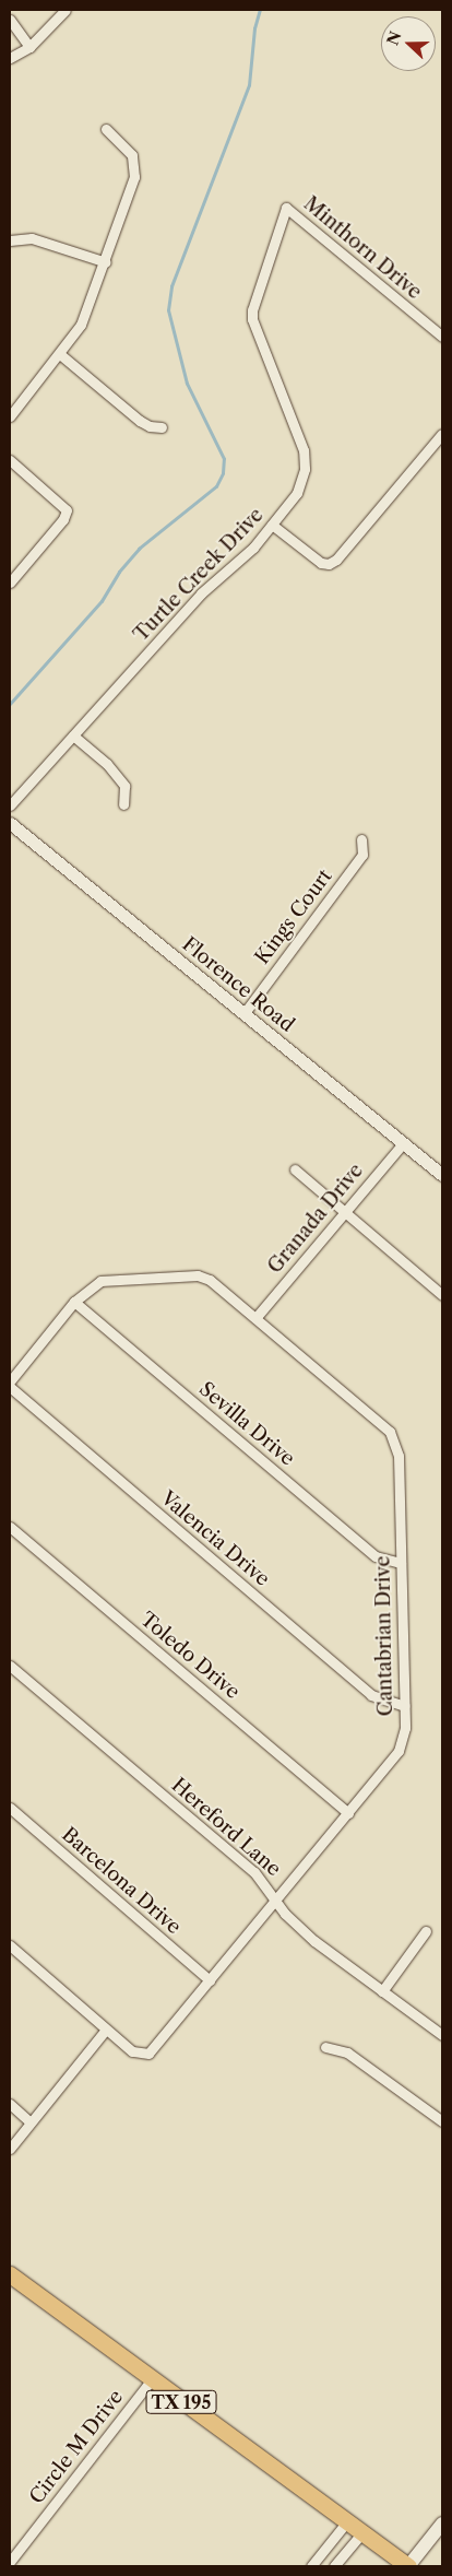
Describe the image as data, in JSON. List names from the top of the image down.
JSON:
{
  "streets": {
    "highway": ["TX 195"],
    "street": [
      "Minthorn Drive",
      "Turtle Creek Drive",
      "Kings Court",
      "Florence Road",
      "Granada Drive",
      "Sevilla Drive",
      "Valencia Drive",
      "Cantabrian Drive",
      "Toledo Drive",
      "Hereford Lane",
      "Barcelona Drive",
      "Circle M Drive"
    ]
  },
  "crossings": [
    ["Minthorn Drive", "Turtle Creek Drive"],
    ["Kings Court", "Florence Road"],
    ["Florence Road", "Granada Drive"],
    ["Granada Drive", "Cantabrian Drive"],
    ["Sevilla Drive", "Cantabrian Drive"],
    ["Valencia Drive", "Cantabrian Drive"],
    ["Cantabrian Drive", "Toledo Drive"],
    ["Cantabrian Drive", "Hereford Lane"],
    ["Cantabrian Drive", "Barcelona Drive"],
    ["TX 195", "Circle M Drive"]
  ],
  "north": "left"
}
